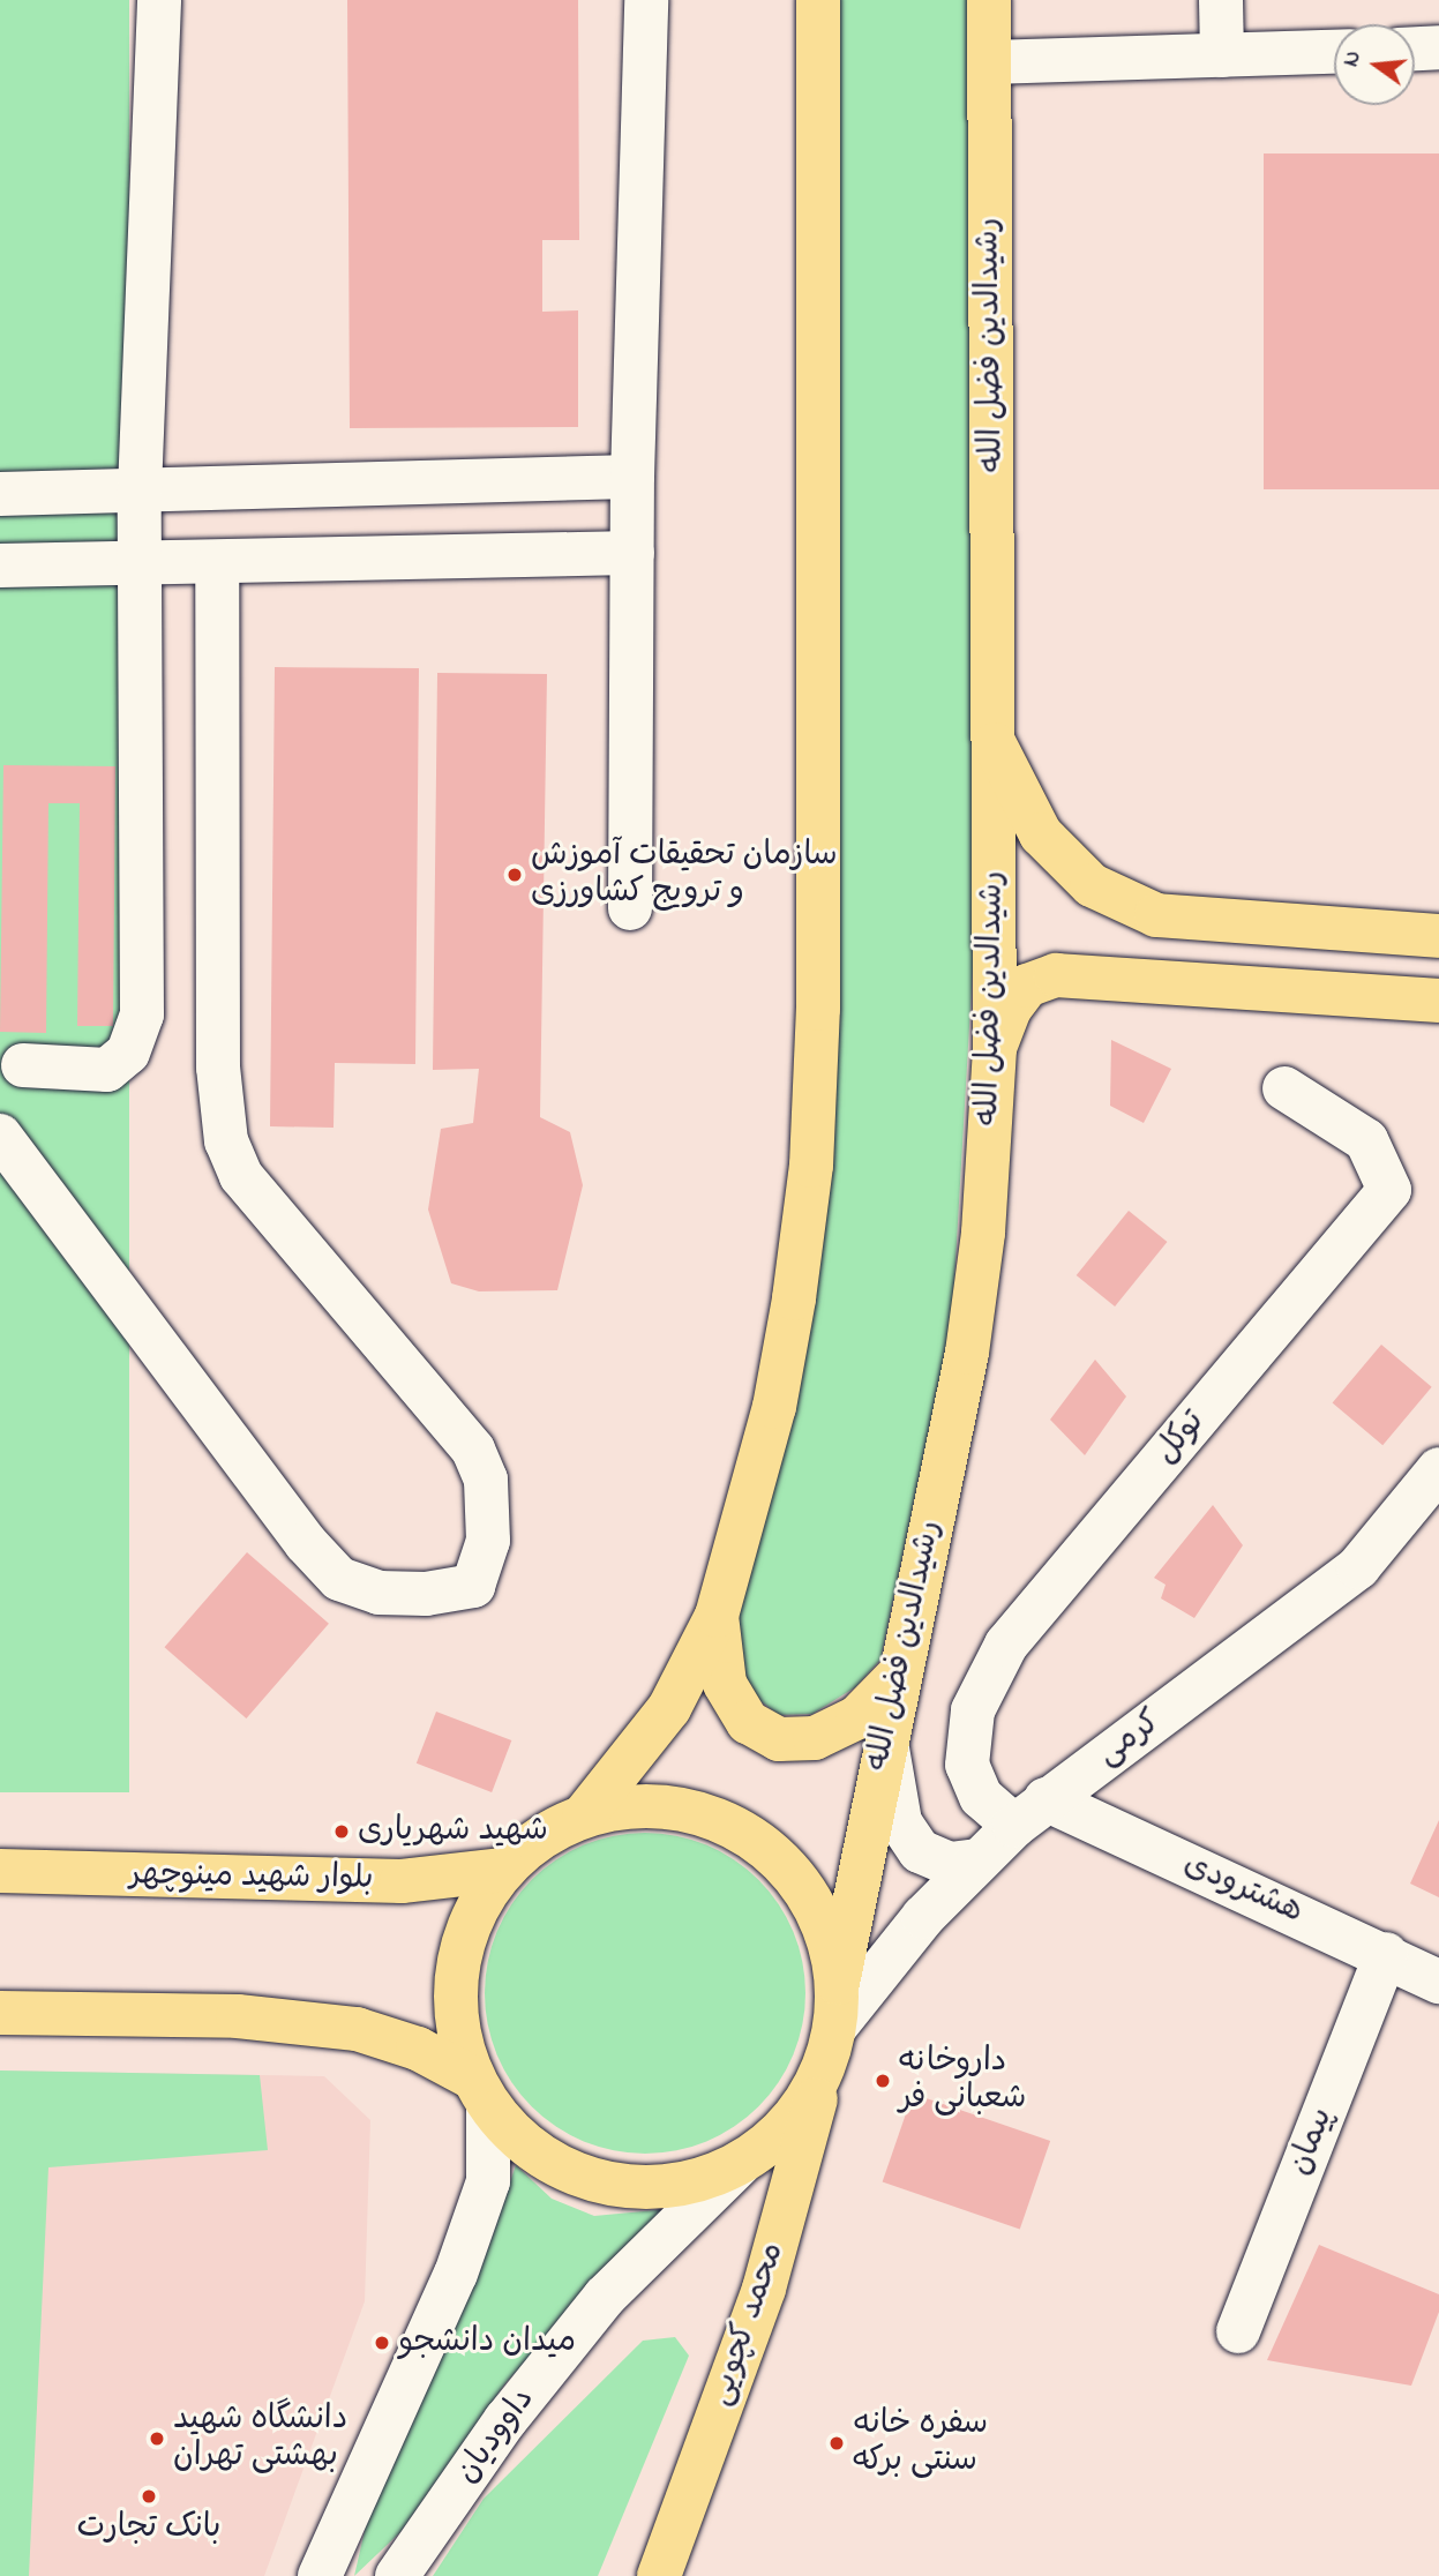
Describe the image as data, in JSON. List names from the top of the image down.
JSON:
{
  "streets": {
    "main road": ["رشیدالدین فضل الله", "بلوار شهید مینوچهر", "محمد کچویی"],
    "street": [
      "توکل",
      "کرمی",
      "هشترودی",
      "پیمان",
      "داوودیان"
    ]
  },
  "crossings": [
    ["توکل", "کرمی"],
    ["توکل", "هشترودی"],
    ["کرمی", "هشترودی"],
    ["هشترودی", "پیمان"]
  ],
  "places": [
    "سازمان تحقیقات آموزش و ترویج کشاورزی",
    "شهید شهریاری",
    "داروخانه شعبانی فر",
    "میدان دانشجو",
    "دانشگاه شهید بهشتی تهران",
    "سفره خانه سنتی برکه",
    "بانک تجارت"
  ],
  "north": "left"
}
